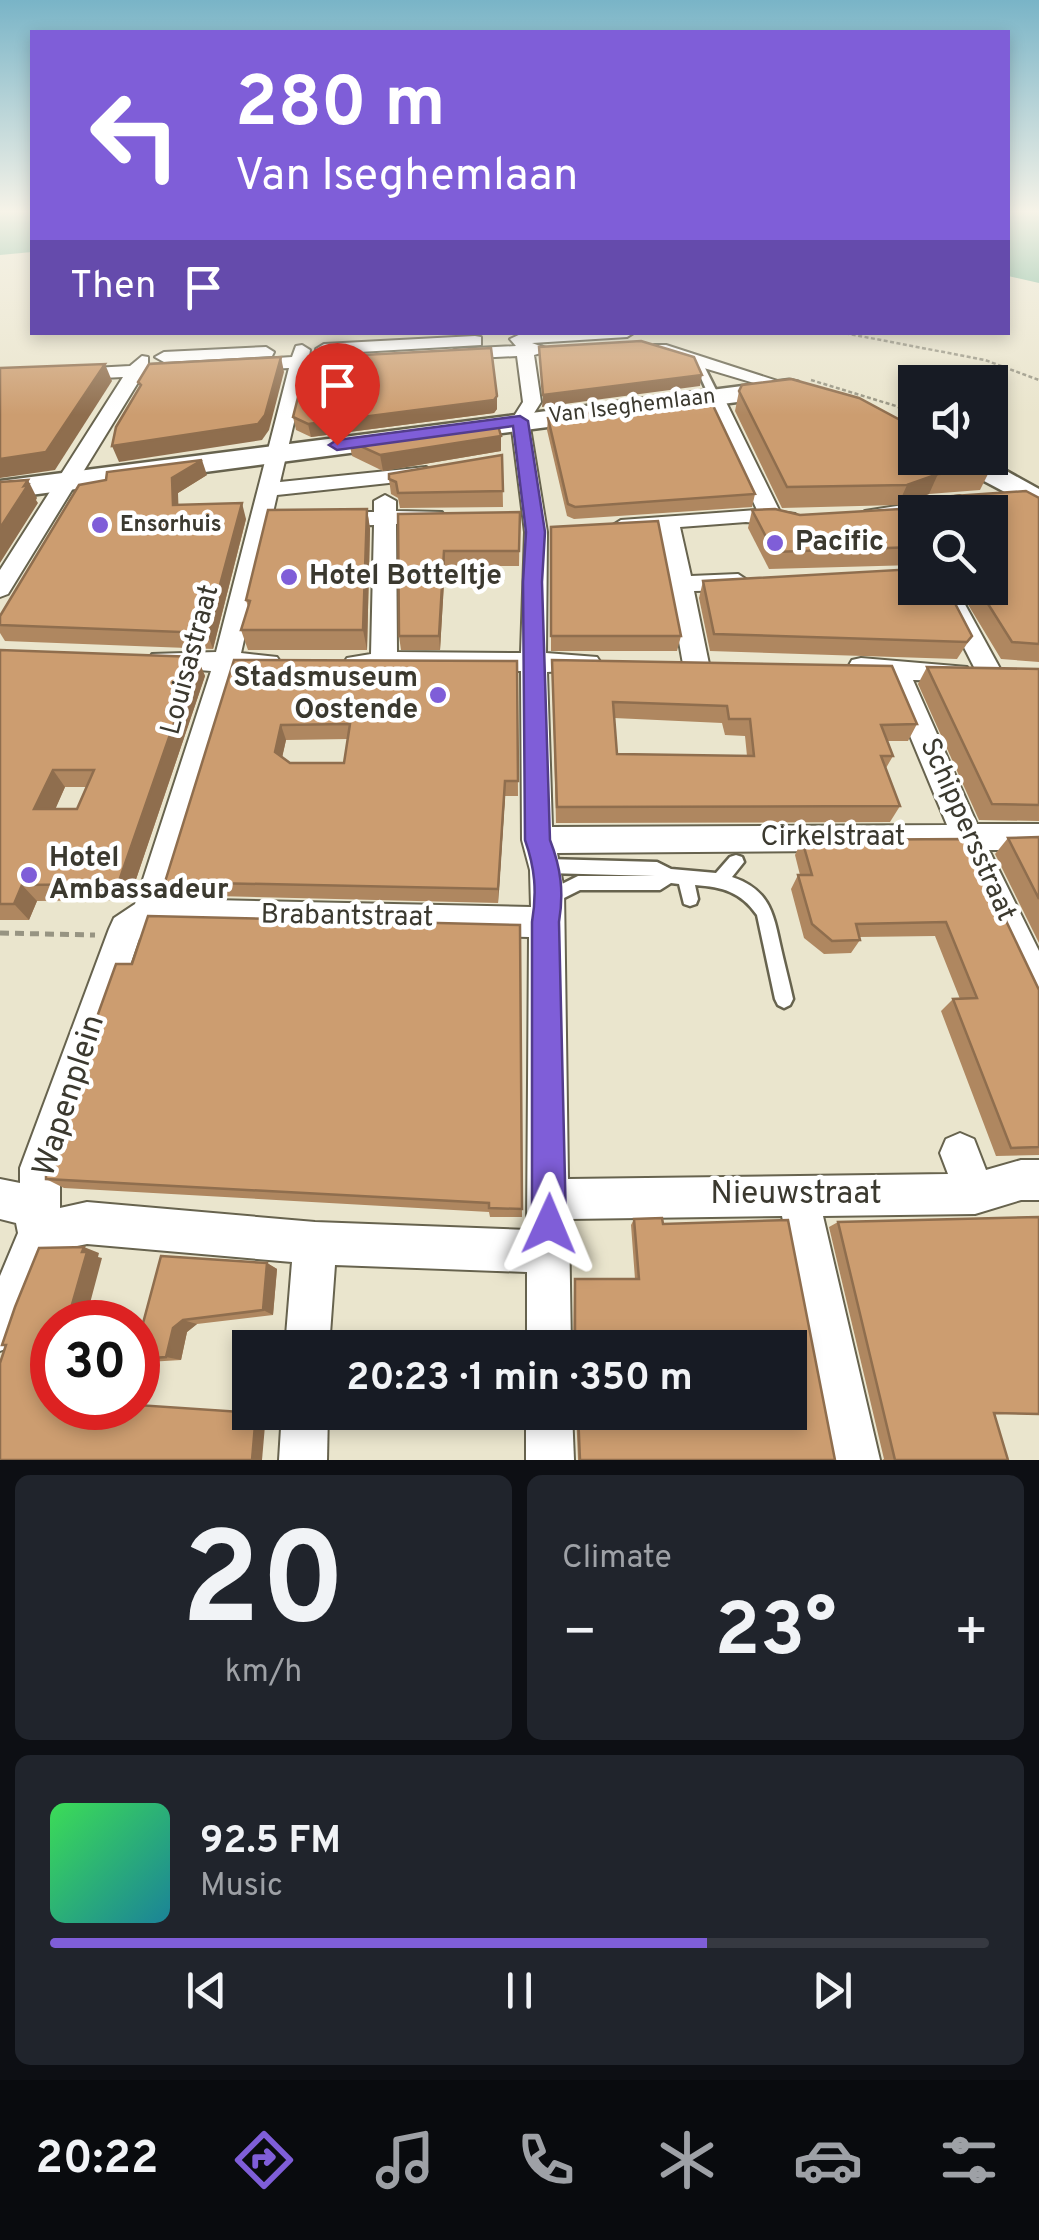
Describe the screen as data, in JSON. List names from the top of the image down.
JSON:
{
  "streets": {
    "street": [
      "Van Iseghemlaan",
      "Louisastraat",
      "Schippersstraat",
      "Cirkelstraat",
      "Brabantstraat",
      "Wapenplein",
      "Nieuwstraat"
    ]
  },
  "crossings": [
    ["Van Iseghemlaan", "Louisastraat"],
    ["Louisastraat", "Brabantstraat"],
    ["Louisastraat", "Wapenplein"],
    ["Schippersstraat", "Cirkelstraat"],
    ["Brabantstraat", "Wapenplein"]
  ],
  "places": [
    "Ensorhuis",
    "Pacific",
    "Hotel Botteltje",
    "Stadsmuseum Oostende",
    "Hotel Ambassadeur"
  ],
  "page": {
    "turn": ["280 m", "Van Iseghemlaan"],
    "then": "Then",
    "limit": "30",
    "trip": "20:23 · 1 min · 350 m",
    "tile": [
      ["20", "km/h"],
      "Climate"
    ],
    "heat": ["−", "23°", "+"],
    "song": ["92.5 FM", "Music"],
    "tabs": "20:22"
  }
}
